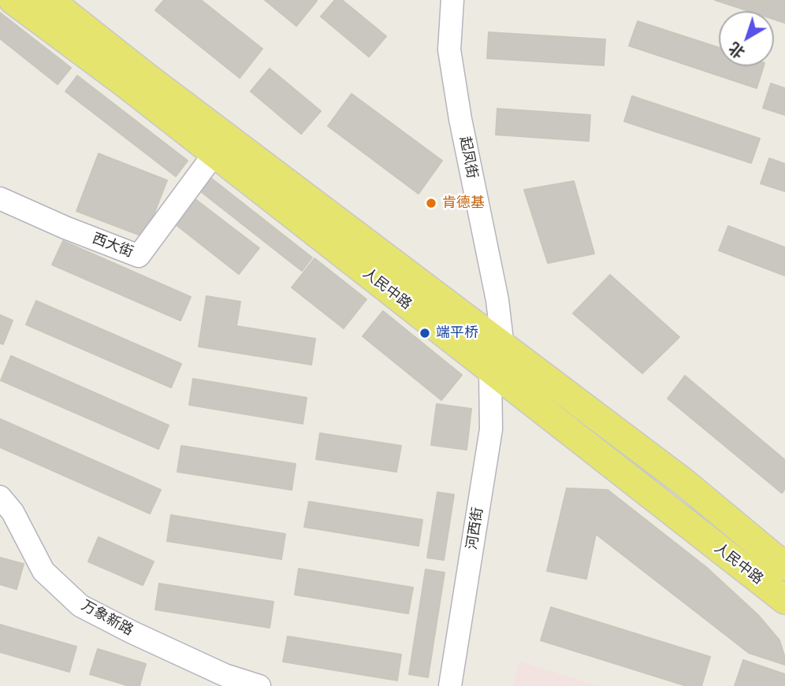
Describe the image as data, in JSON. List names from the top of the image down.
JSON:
{
  "streets": {
    "main road": ["人民中路"],
    "street": [
      "起凤街",
      "西大街",
      "河西街",
      "万象新路"
    ]
  },
  "crossings": [
    ["起凤街", "人民中路"],
    ["起凤街", "河西街"],
    ["西大街", "人民中路"],
    ["人民中路", "河西街"]
  ],
  "places": ["肯德基", "端平桥"],
  "north": "bottom left"
}
